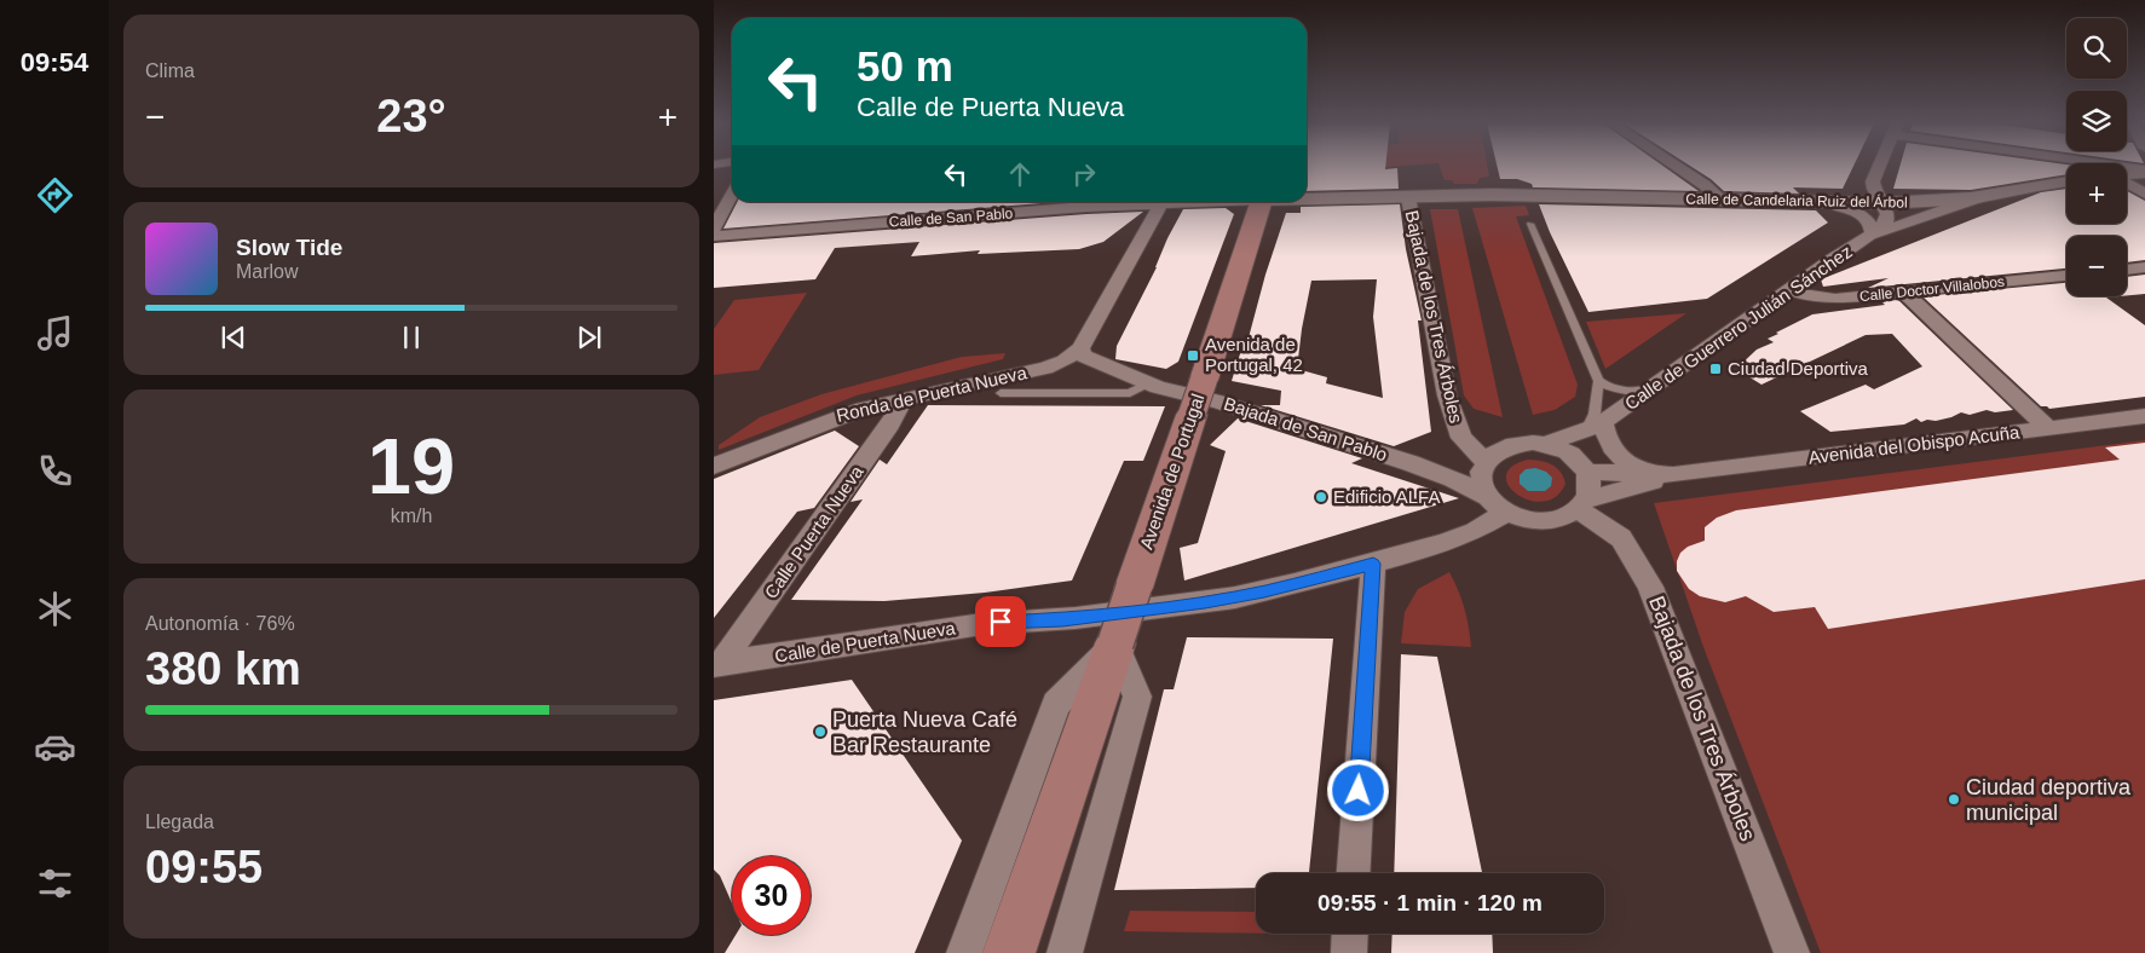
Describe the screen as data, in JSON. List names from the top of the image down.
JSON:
{
  "streets": {
    "main road": ["Avenida de Portugal"],
    "street": [
      "Calle de Candelaria Ruiz del Árbol",
      "Calle de San Pablo",
      "Calle Doctor Villalobos",
      "Bajada de los Tres Árboles",
      "Calle de Guerrero Julián Sánchez",
      "Ronda de Puerta Nueva",
      "Bajada de San Pablo",
      "Avenida del Obispo Acuña",
      "Calle Puerta Nueva",
      "Calle de Puerta Nueva"
    ]
  },
  "crossings": [
    ["Calle de Candelaria Ruiz del Árbol", "Bajada de los Tres Árboles"],
    ["Calle de Candelaria Ruiz del Árbol", "Calle de Guerrero Julián Sánchez"],
    ["Calle Doctor Villalobos", "Calle de Guerrero Julián Sánchez"],
    ["Bajada de los Tres Árboles", "Calle de Guerrero Julián Sánchez"],
    ["Bajada de los Tres Árboles", "Bajada de San Pablo"],
    ["Bajada de los Tres Árboles", "Avenida del Obispo Acuña"],
    ["Bajada de los Tres Árboles", "Calle de Puerta Nueva"],
    ["Calle de Guerrero Julián Sánchez", "Bajada de San Pablo"],
    ["Calle de Guerrero Julián Sánchez", "Avenida del Obispo Acuña"],
    ["Calle de Guerrero Julián Sánchez", "Calle de Puerta Nueva"],
    ["Ronda de Puerta Nueva", "Bajada de San Pablo"],
    ["Ronda de Puerta Nueva", "Calle Puerta Nueva"],
    ["Bajada de San Pablo", "Avenida del Obispo Acuña"],
    ["Bajada de San Pablo", "Calle de Puerta Nueva"],
    ["Avenida del Obispo Acuña", "Calle de Puerta Nueva"],
    ["Calle Puerta Nueva", "Calle de Puerta Nueva"]
  ],
  "places": {
    "transit": ["Avenida de Portugal, 42", "Ciudad Deportiva"],
    "other": ["Edificio ALFA", "Puerta Nueva Café Bar Restaurante", "Ciudad deportiva municipal"]
  },
  "page": {
    "tabs": "09:54",
    "tile": [
      "Clima",
      ["19", "km/h"],
      ["Autonomía · 76%", "380 km"],
      ["Llegada", "09:55"]
    ],
    "map_buttons": ["+", "−"],
    "turn": ["50 m", "Calle de Puerta Nueva"],
    "heat": ["−", "23°", "+"],
    "song": ["Slow Tide", "Marlow"],
    "limit": "30",
    "trip": "09:55 · 1 min · 120 m"
  }
}
